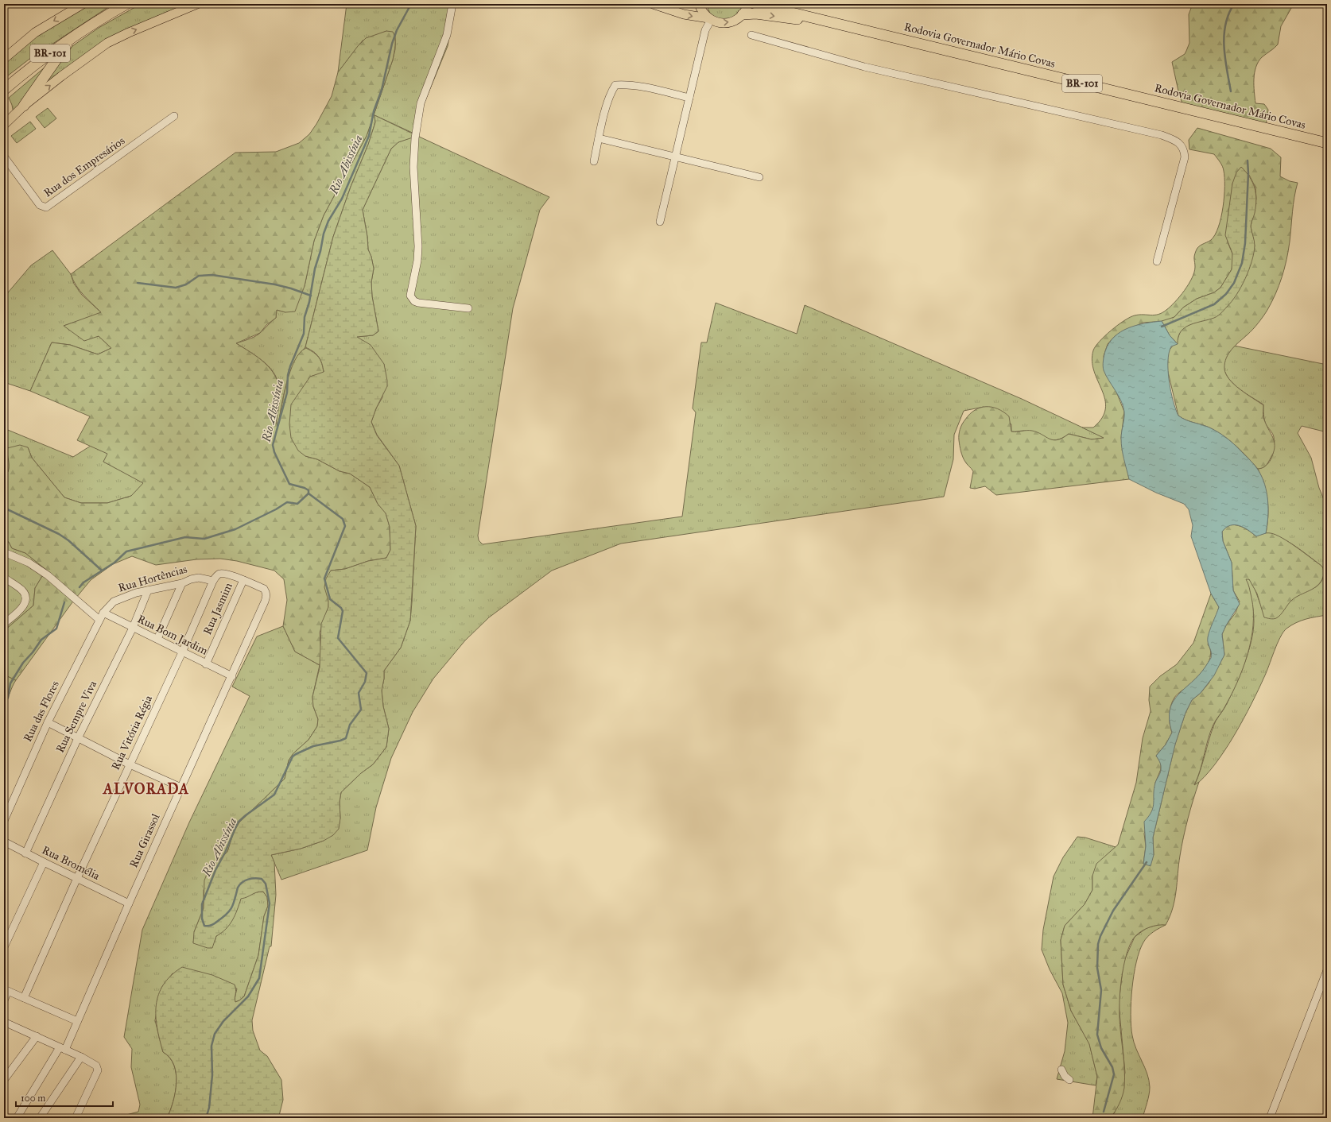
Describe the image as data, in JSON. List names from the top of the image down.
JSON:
{
  "streets": {
    "highway": ["Rodovia Governador Mário Covas", "BR-101"],
    "street": [
      "Rua dos Empresários",
      "Rua Hortências",
      "Rua Jasmim",
      "Rua Bom Jardim",
      "Rua das Flores",
      "Rua Sempre Viva",
      "Rua Vitória Régia",
      "Rua Girassol",
      "Rua Bromélia"
    ]
  },
  "crossings": [
    ["Rua Hortências", "Rua Bom Jardim"],
    ["Rua Hortências", "Rua das Flores"],
    ["Rua Hortências", "Rua Sempre Viva"],
    ["Rua Hortências", "Rua Vitória Régia"],
    ["Rua Jasmim", "Rua Bom Jardim"],
    ["Rua Jasmim", "Rua Girassol"],
    ["Rua Bom Jardim", "Rua das Flores"],
    ["Rua Bom Jardim", "Rua Sempre Viva"],
    ["Rua Bom Jardim", "Rua Vitória Régia"],
    ["Rua Bom Jardim", "Rua Girassol"],
    ["Rua Sempre Viva", "Rua Bromélia"],
    ["Rua Vitória Régia", "Rua Bromélia"],
    ["Rua Girassol", "Rua Bromélia"]
  ],
  "districts": ["ALVORADA"],
  "water": ["Rio Abissínia"],
  "scale_bar": "100 m"
}
